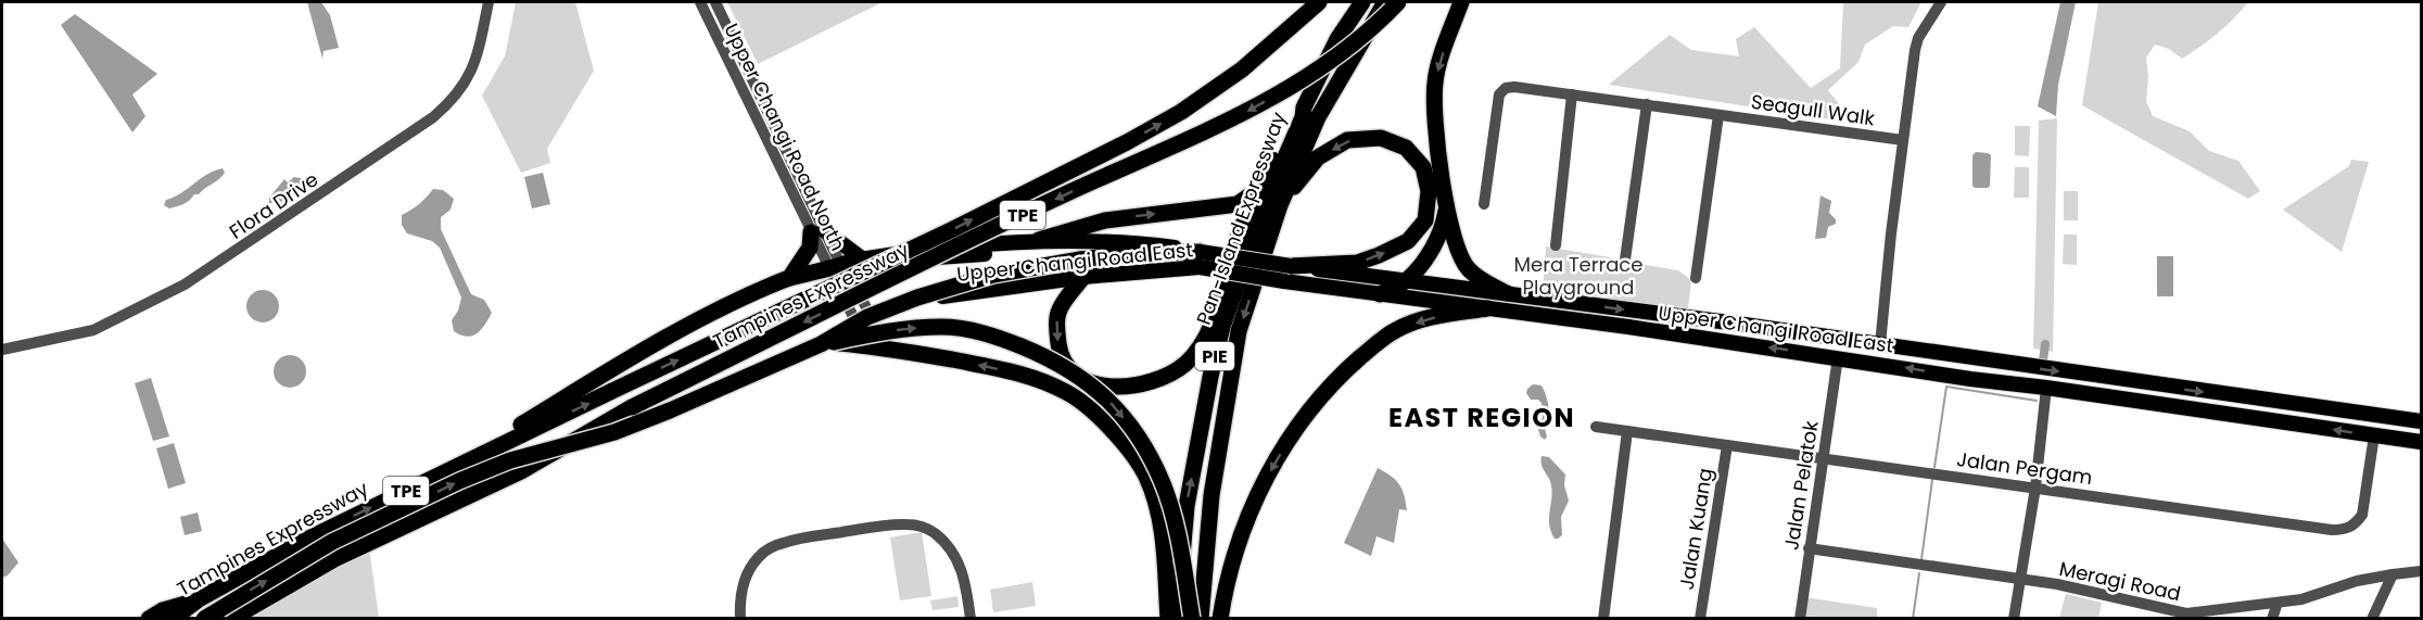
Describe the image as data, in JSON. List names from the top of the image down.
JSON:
{
  "streets": {
    "highway": [
      "TPE",
      "Pan-Island Expressway",
      "Tampines Expressway",
      "PIE"
    ],
    "main road": ["Upper Changi Road East"],
    "street": [
      "Seagull Walk",
      "Upper Changi Road North",
      "Flora Drive",
      "Jalan Pergam",
      "Jalan Pelatok",
      "Jalan Kuang",
      "Meragi Road"
    ]
  },
  "crossings": [
    ["Seagull Walk", "Upper Changi Road East"],
    ["Upper Changi Road North", "Upper Changi Road East"],
    ["Upper Changi Road East", "Jalan Pergam"],
    ["Upper Changi Road East", "Jalan Pelatok"],
    ["Jalan Pergam", "Jalan Pelatok"],
    ["Jalan Pergam", "Jalan Kuang"],
    ["Jalan Pelatok", "Meragi Road"]
  ],
  "districts": ["EAST REGION"],
  "parks": ["Mera Terrace Playground"]
}
